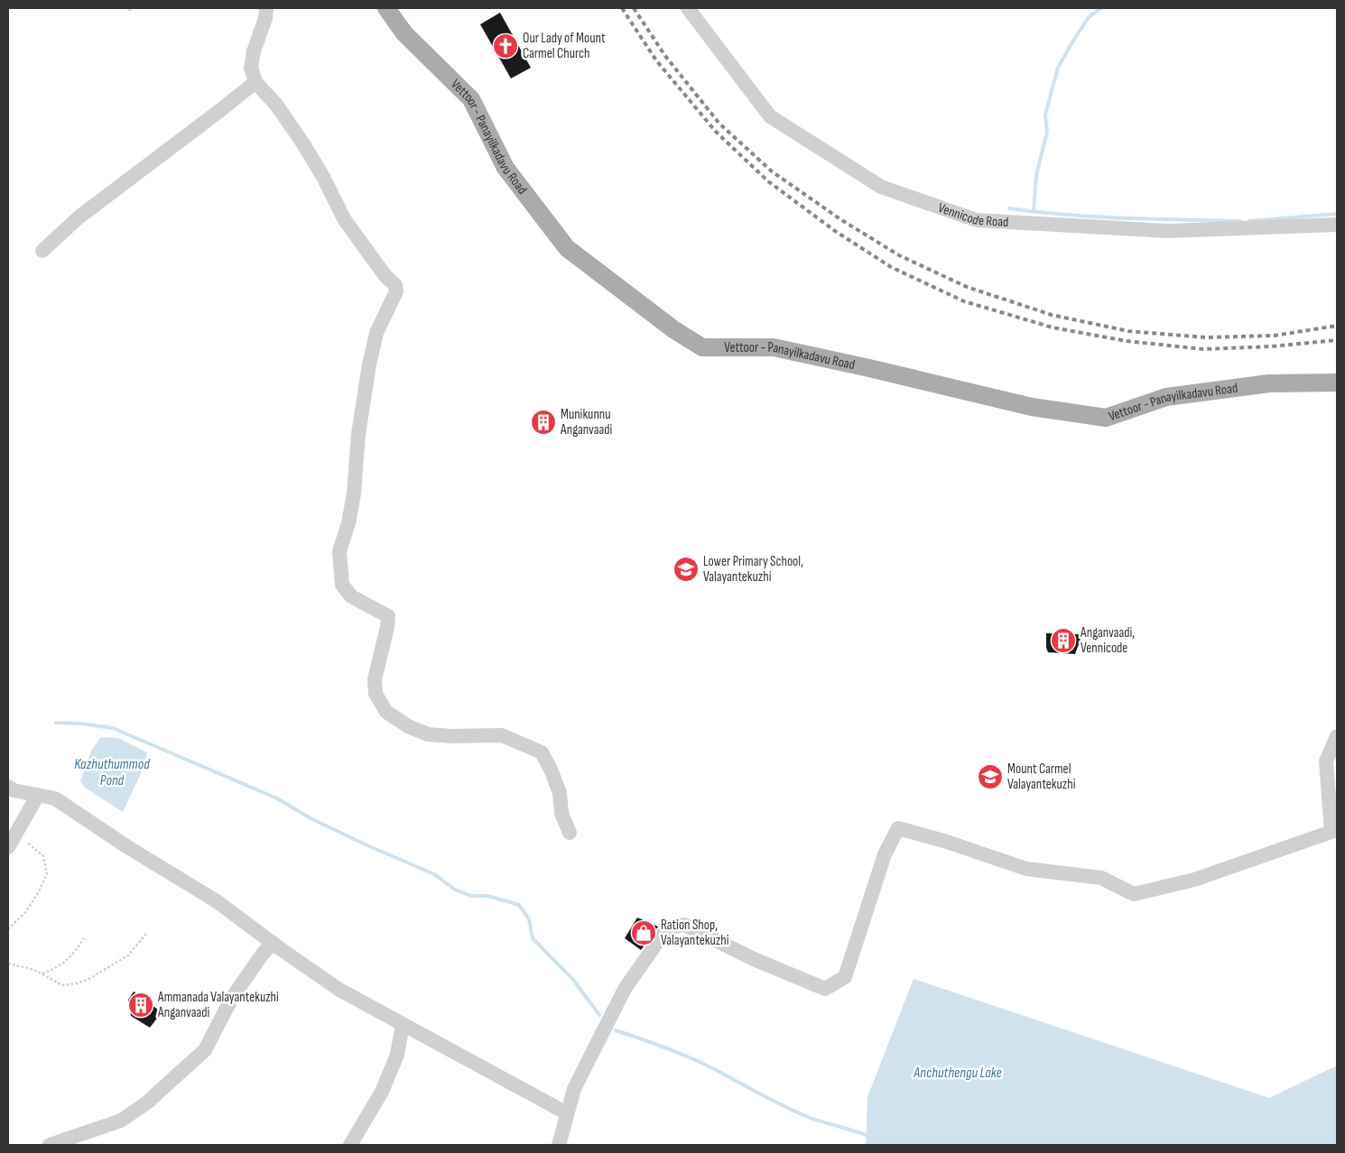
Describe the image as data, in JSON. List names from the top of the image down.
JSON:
{
  "streets": {
    "main road": ["Vettoor - Panayilkadavu Road"],
    "street": ["Vennicode Road"]
  },
  "water": ["Kazhuthummod Pond", "Anchuthengu Lake"],
  "places": {
    "church": ["Our Lady of Mount Carmel Church"],
    "building": ["Munikunnu Anganvaadi", "Anganvaadi, Vennicode", "Ammanada Valayantekuzhi Anganvaadi"],
    "school or university": ["Lower Primary School, Valayantekuzhi", "Mount Carmel Valayantekuzhi"],
    "shop": ["Ration Shop, Valayantekuzhi"]
  }
}
